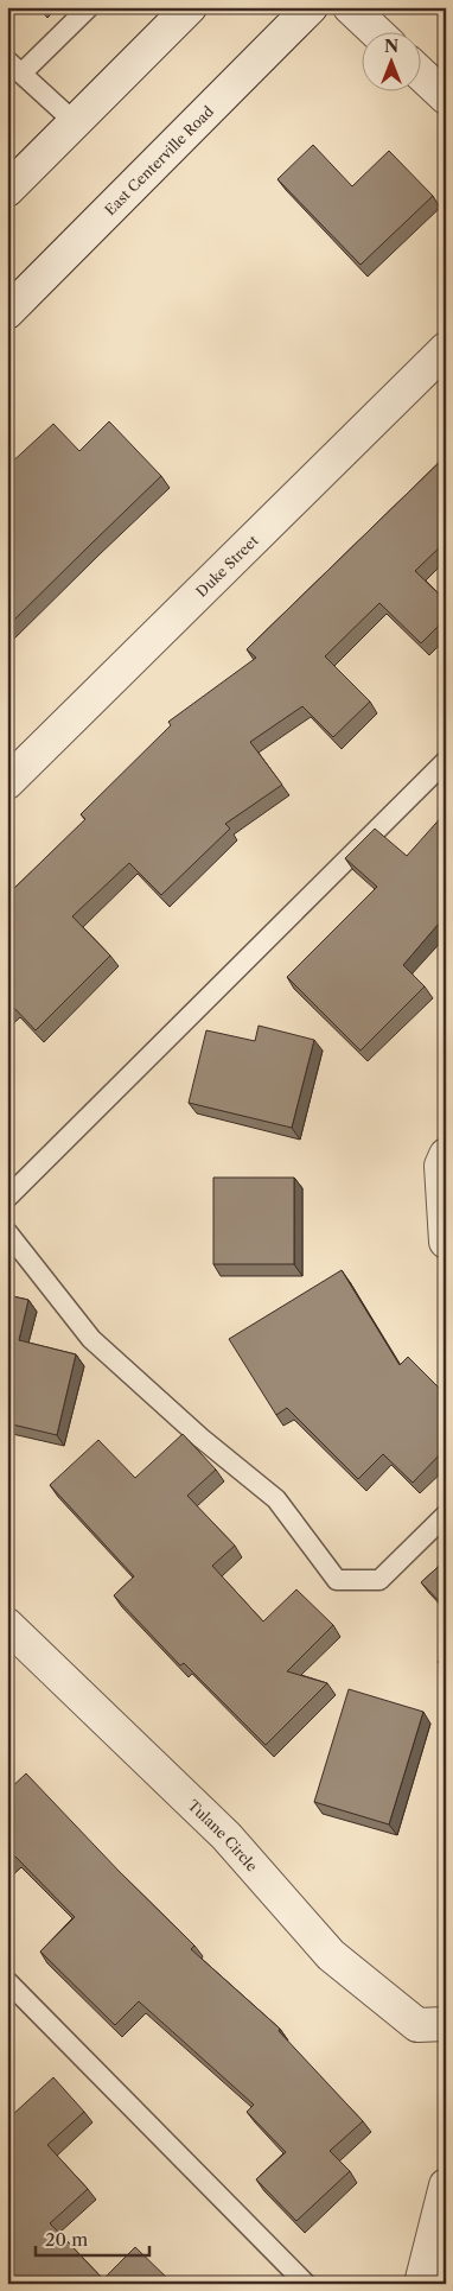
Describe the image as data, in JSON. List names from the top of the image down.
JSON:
{
  "streets": {
    "street": ["East Centerville Road", "Duke Street", "Tulane Circle"]
  },
  "scale_bar": "20 m",
  "north": "top"
}
